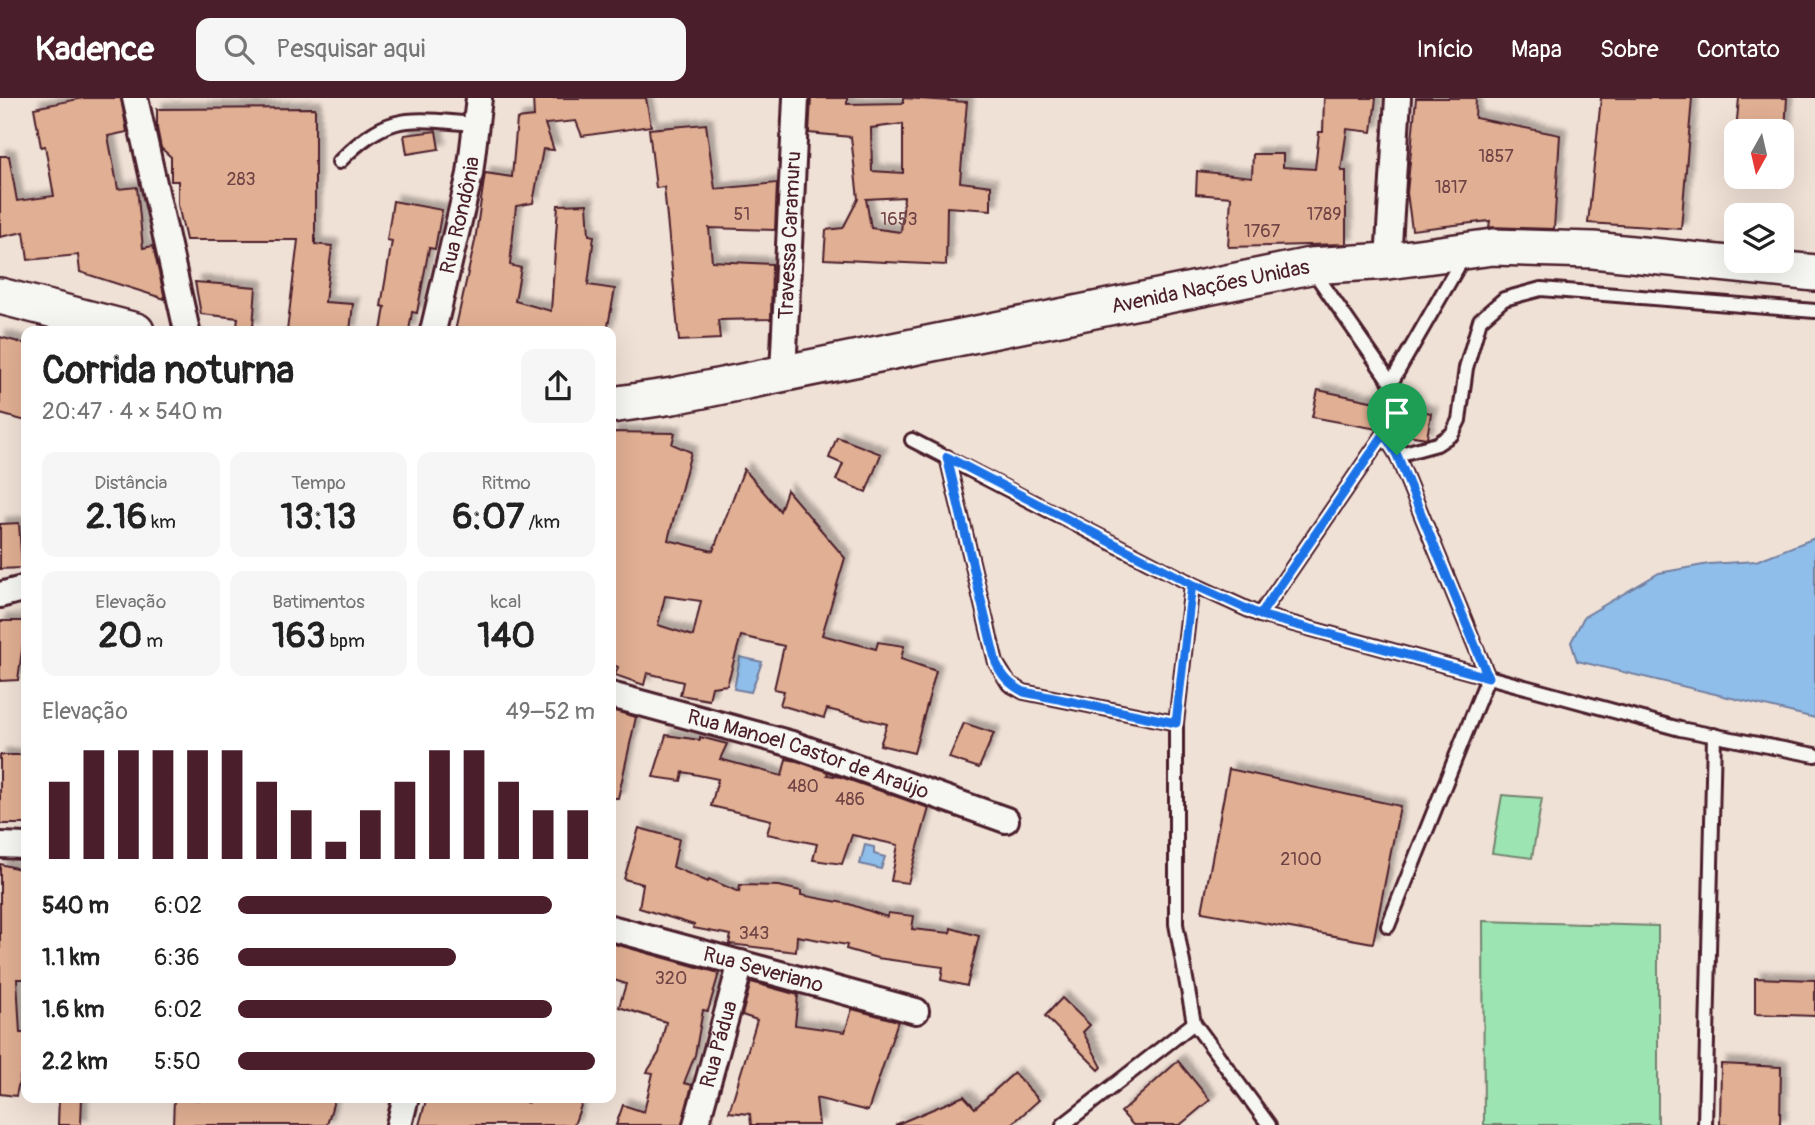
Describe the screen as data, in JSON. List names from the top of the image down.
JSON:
{
  "streets": {
    "street": [
      "Rua Rondônia",
      "Travessa Caramuru",
      "Avenida Nações Unidas",
      "Rua Manoel Castor de Araújo",
      "Rua Severiano",
      "Rua Pádua"
    ]
  },
  "crossings": [
    ["Travessa Caramuru", "Avenida Nações Unidas"],
    ["Rua Severiano", "Rua Pádua"]
  ],
  "house_numbers": [
    "1857",
    "283",
    "1817",
    "51",
    "1789",
    "1653",
    "1767",
    "480",
    "486",
    "2100",
    "343",
    "320"
  ],
  "north": "bottom",
  "page": {
    "header": "Kadence",
    "search": "Pesquisar aqui",
    "nav": [
      "Início",
      "Mapa",
      "Sobre",
      "Contato"
    ],
    "heading": ["Corrida noturna", "20:47 · 4 × 540 m"],
    "stats": [
      ["Distância", "2.16 km"],
      ["Tempo", "13:13"],
      ["Ritmo", "6:07 /km"],
      ["Elevação", "20 m"],
      ["Batimentos", "163 bpm"],
      ["kcal", "140"]
    ],
    "chart": ["Elevação", "49–52 m"],
    "list": [
      {
        "name": "540 m",
        "note": "6:02"
      },
      {
        "name": "1.1 km",
        "note": "6:36"
      },
      {
        "name": "1.6 km",
        "note": "6:02"
      },
      {
        "name": "2.2 km",
        "note": "5:50"
      }
    ]
  }
}
